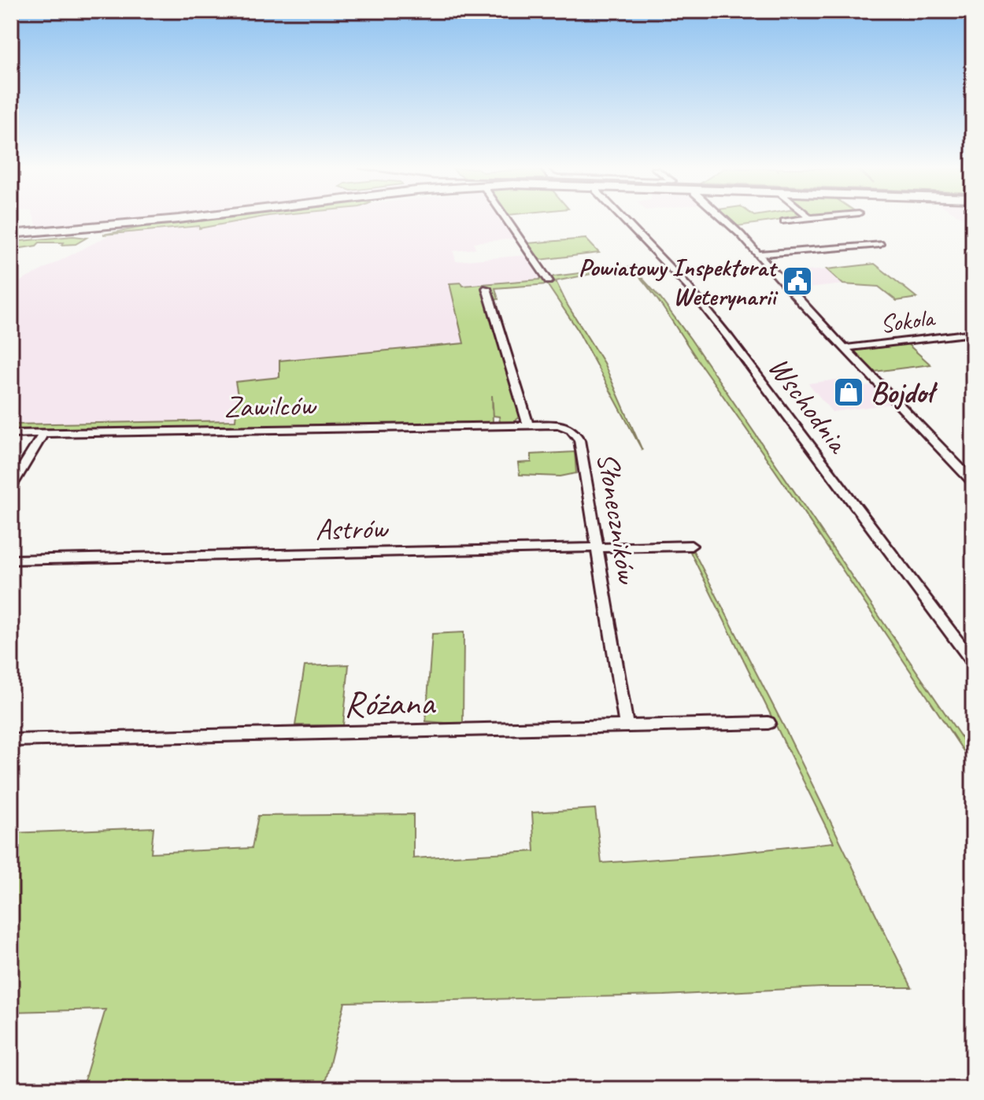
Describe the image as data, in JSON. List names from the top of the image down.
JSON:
{
  "streets": {
    "street": [
      "Sokola",
      "Wschodnia",
      "Zawilców",
      "Słoneczników",
      "Astrów",
      "Różana"
    ]
  },
  "crossings": [
    ["Zawilców", "Słoneczników"],
    ["Słoneczników", "Astrów"],
    ["Słoneczników", "Różana"]
  ],
  "places": {
    "public building": ["Powiatowy Inspektorat Weterynarii"],
    "shop": ["Bojdoł"]
  }
}
